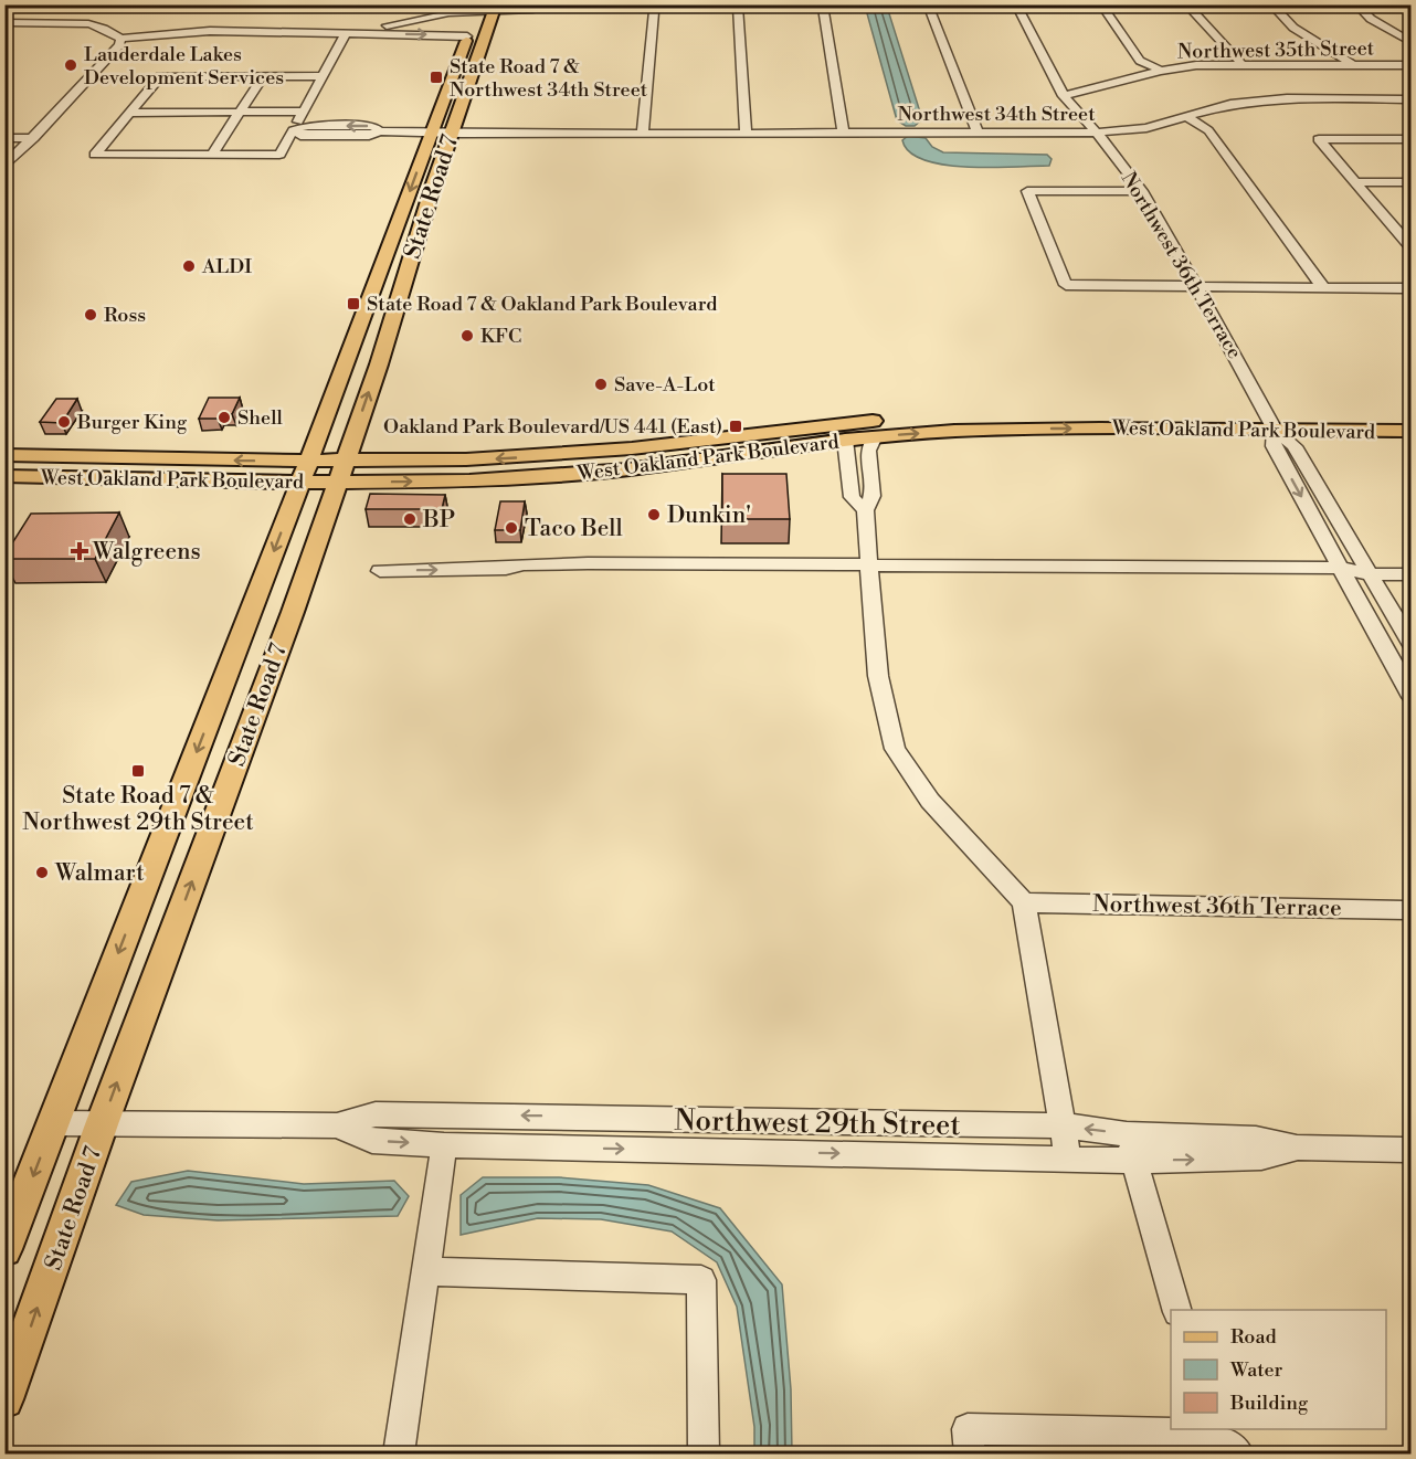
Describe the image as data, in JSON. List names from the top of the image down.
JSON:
{
  "streets": {
    "main road": ["State Road 7", "West Oakland Park Boulevard"],
    "street": [
      "Northwest 35th Street",
      "Northwest 34th Street",
      "Northwest 36th Terrace",
      "Northwest 29th Street"
    ]
  },
  "crossings": [
    ["Northwest 35th Street", "Northwest 36th Terrace"],
    ["Northwest 34th Street", "State Road 7"],
    ["Northwest 34th Street", "Northwest 36th Terrace"],
    ["State Road 7", "West Oakland Park Boulevard"],
    ["State Road 7", "Northwest 29th Street"],
    ["Northwest 36th Terrace", "West Oakland Park Boulevard"]
  ],
  "places": {
    "other": [
      "Lauderdale Lakes Development Services",
      "ALDI",
      "Ross",
      "KFC",
      "Save-A-Lot",
      "Shell",
      "Burger King",
      "Dunkin'",
      "BP",
      "Taco Bell",
      "Walmart"
    ],
    "transit": [
      "State Road 7 & Northwest 34th Street",
      "State Road 7 & Oakland Park Boulevard",
      "Oakland Park Boulevard/US 441 (East)",
      "State Road 7 & Northwest 29th Street"
    ],
    "health": ["Walgreens"]
  },
  "legend": ["Road", "Water", "Building"]
}
